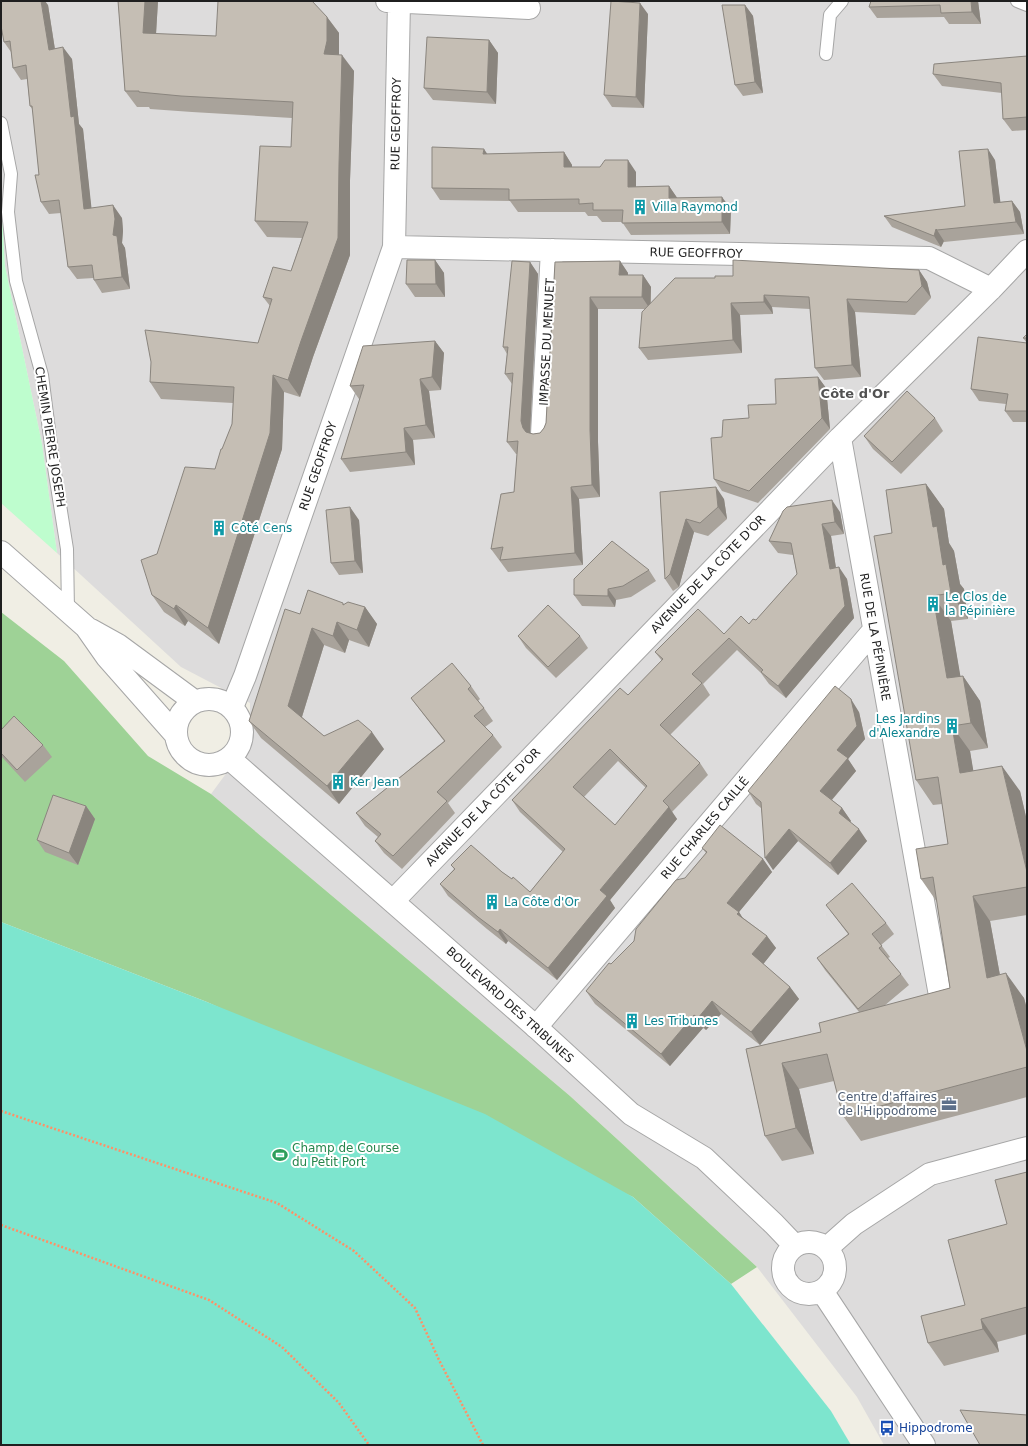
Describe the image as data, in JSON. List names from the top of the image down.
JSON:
{
  "streets": {
    "street": [
      "RUE GEOFFROY",
      "IMPASSE DU MENUET",
      "AVENUE DE LA CÔTE D'OR",
      "RUE DE LA PÉPINIÈRE",
      "RUE CHARLES CAILLÉ",
      "BOULEVARD DES TRIBUNES"
    ],
    "lane": ["CHEMIN PIERRE JOSEPH"]
  },
  "crossings": [
    ["RUE GEOFFROY", "IMPASSE DU MENUET"],
    ["RUE GEOFFROY", "AVENUE DE LA CÔTE D'OR"],
    ["RUE GEOFFROY", "BOULEVARD DES TRIBUNES"],
    ["AVENUE DE LA CÔTE D'OR", "RUE DE LA PÉPINIÈRE"],
    ["AVENUE DE LA CÔTE D'OR", "BOULEVARD DES TRIBUNES"],
    ["RUE DE LA PÉPINIÈRE", "RUE CHARLES CAILLÉ"],
    ["RUE CHARLES CAILLÉ", "BOULEVARD DES TRIBUNES"]
  ],
  "districts": ["Côte d'Or"],
  "places": {
    "building": [
      "Villa Raymond",
      "Côté Cens",
      "Le Clos de la Pépinière",
      "Les Jardins d'Alexandre",
      "Ker Jean",
      "La Côte d'Or",
      "Les Tribunes"
    ],
    "office": ["Centre d'affaires de l'Hippodrome"],
    "sports": ["Champ de Course du Petit Port"],
    "bus stop": ["Hippodrome"]
  }
}
